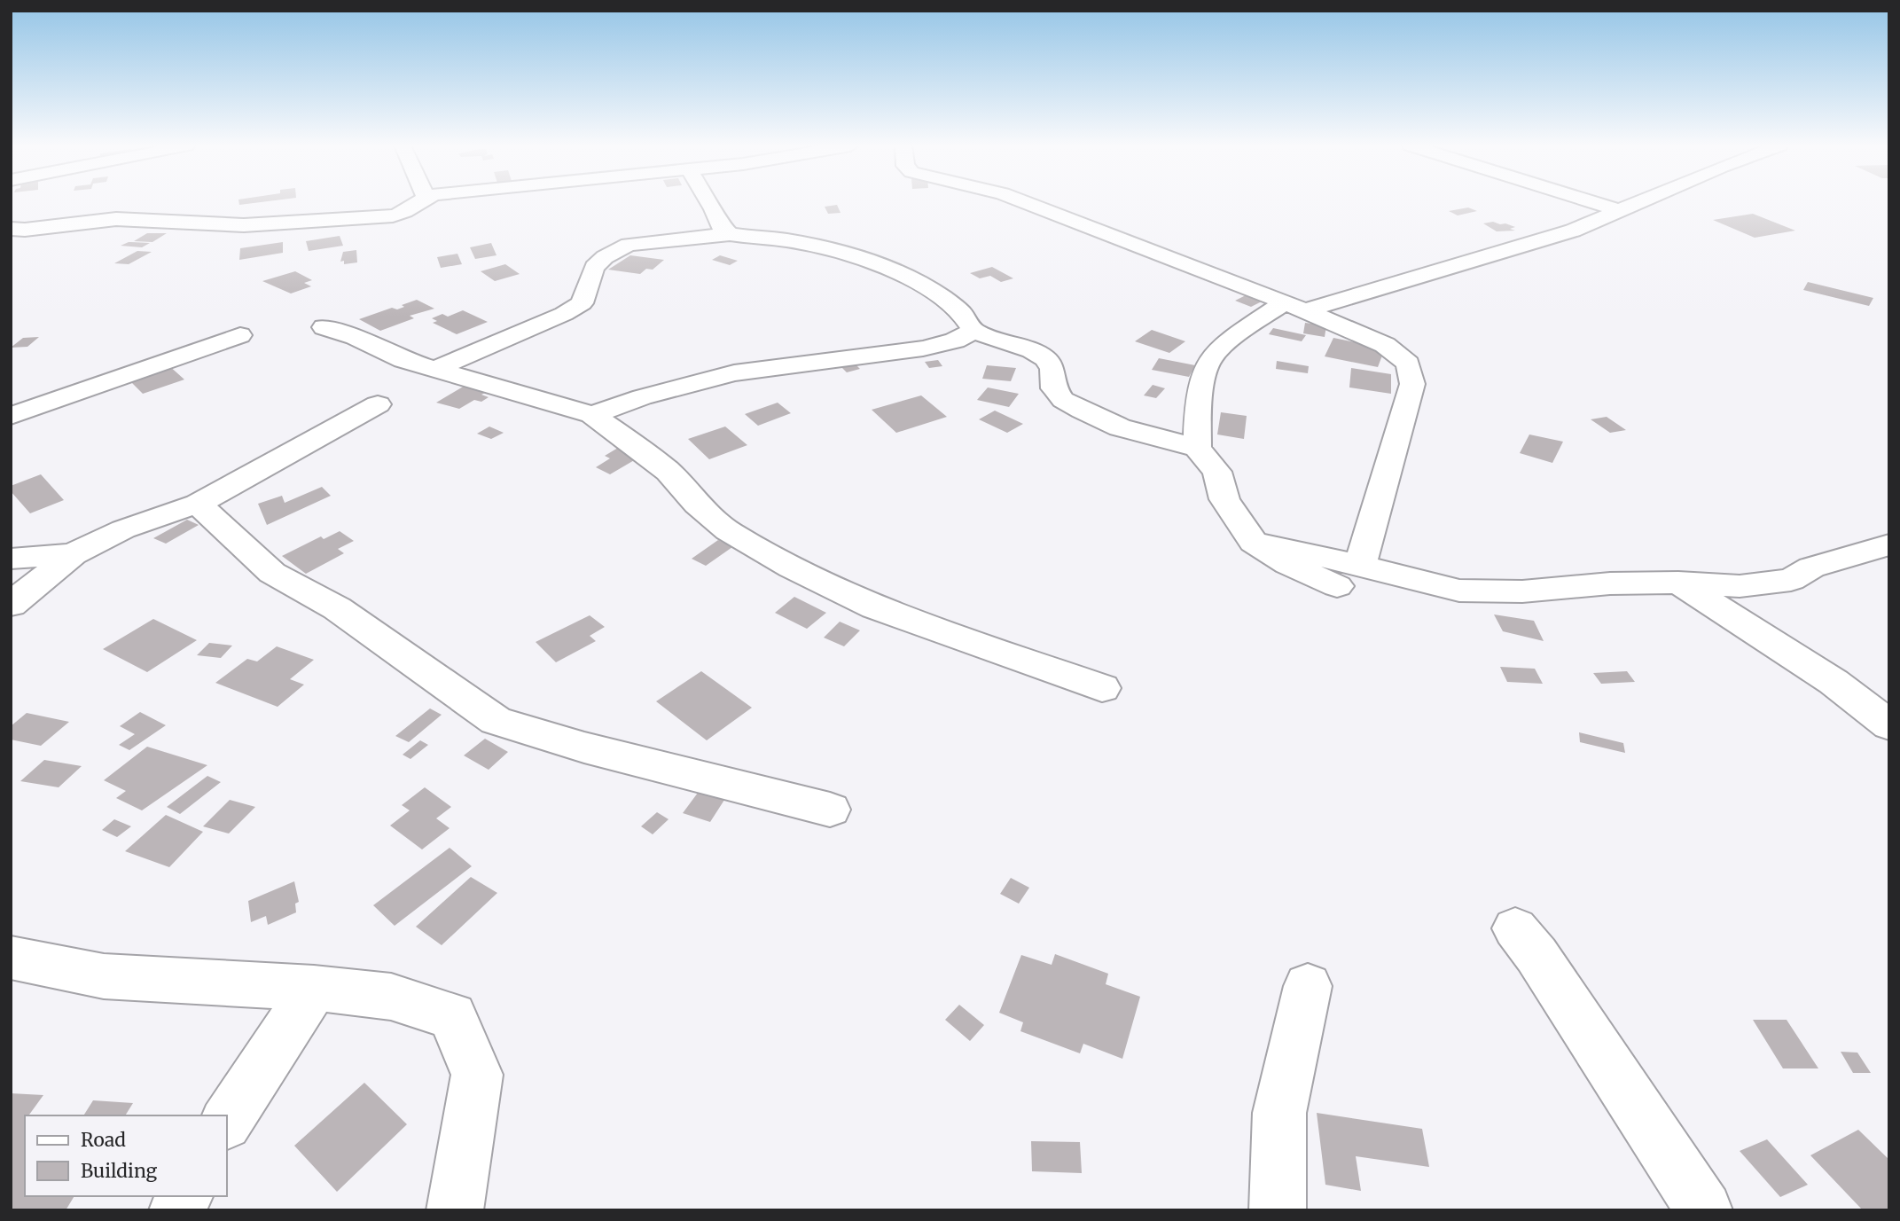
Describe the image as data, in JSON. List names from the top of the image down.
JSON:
{
  "legend": ["Road", "Building"]
}
